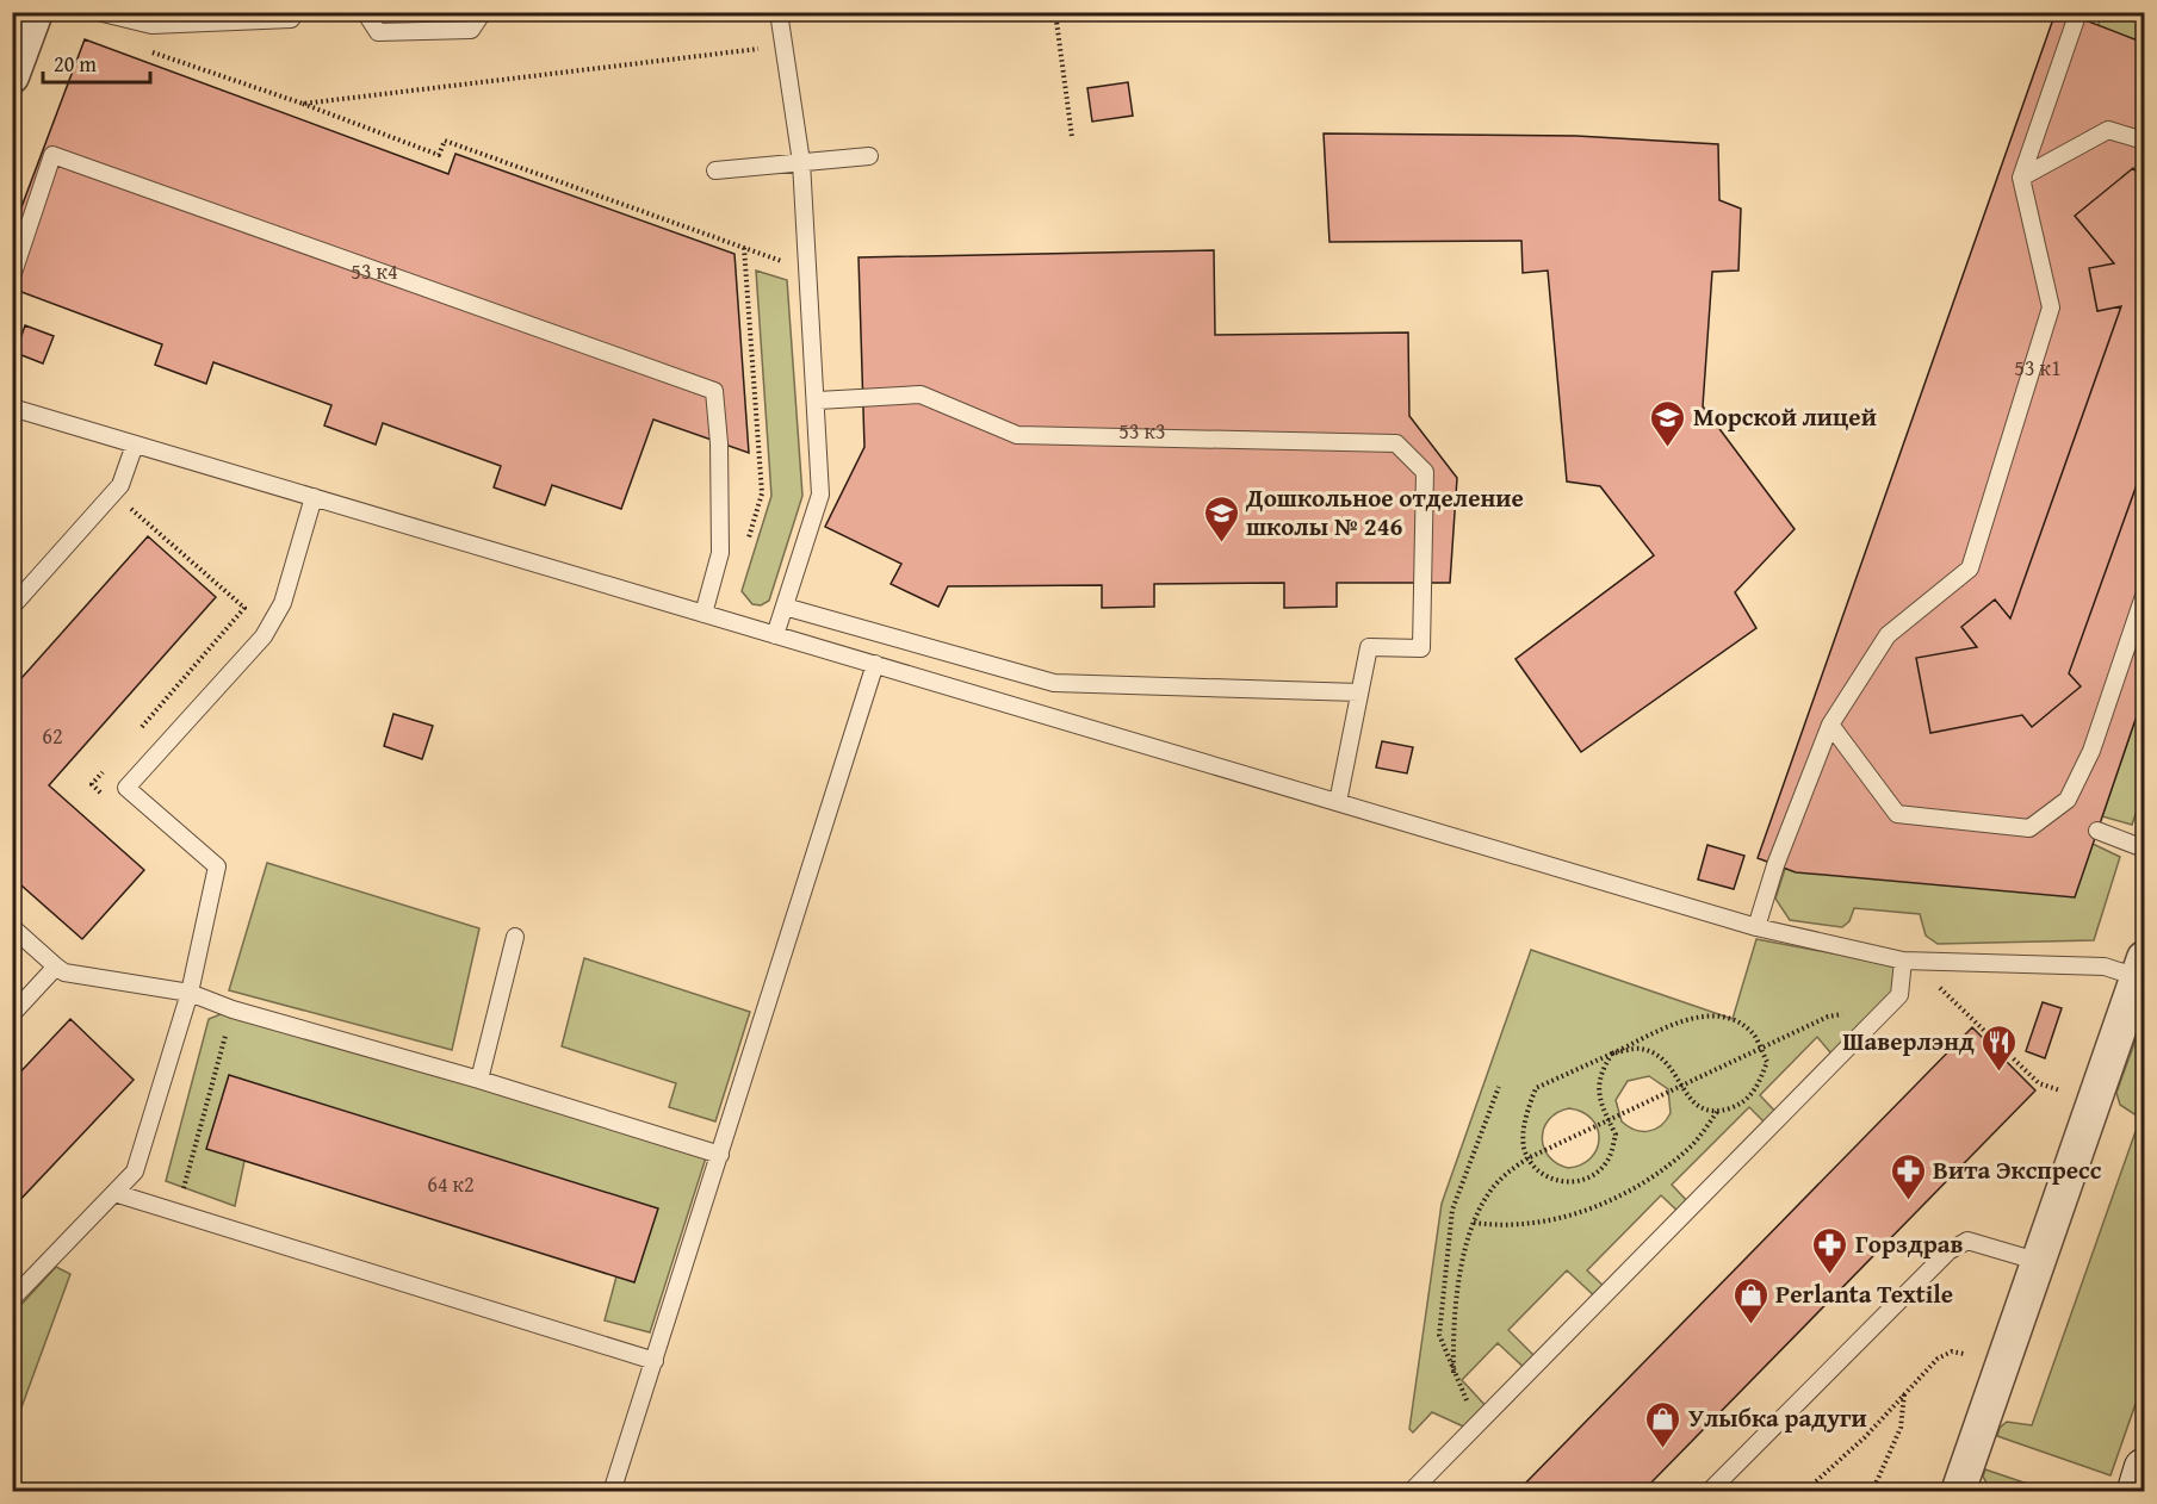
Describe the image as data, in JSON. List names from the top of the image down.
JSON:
{
  "places": {
    "school or university": ["Морской лицей", "Дошкольное отделение школы № 246"],
    "restaurant": ["Шаверлэнд"],
    "pharmacy": ["Вита Экспресс", "Горздрав"],
    "shop": ["Perlanta Textile", "Улыбка радуги"]
  },
  "house_numbers": [
    "53 к4",
    "53 к1",
    "53 к3",
    "62",
    "64 к2"
  ],
  "scale_bar": "20 m"
}
